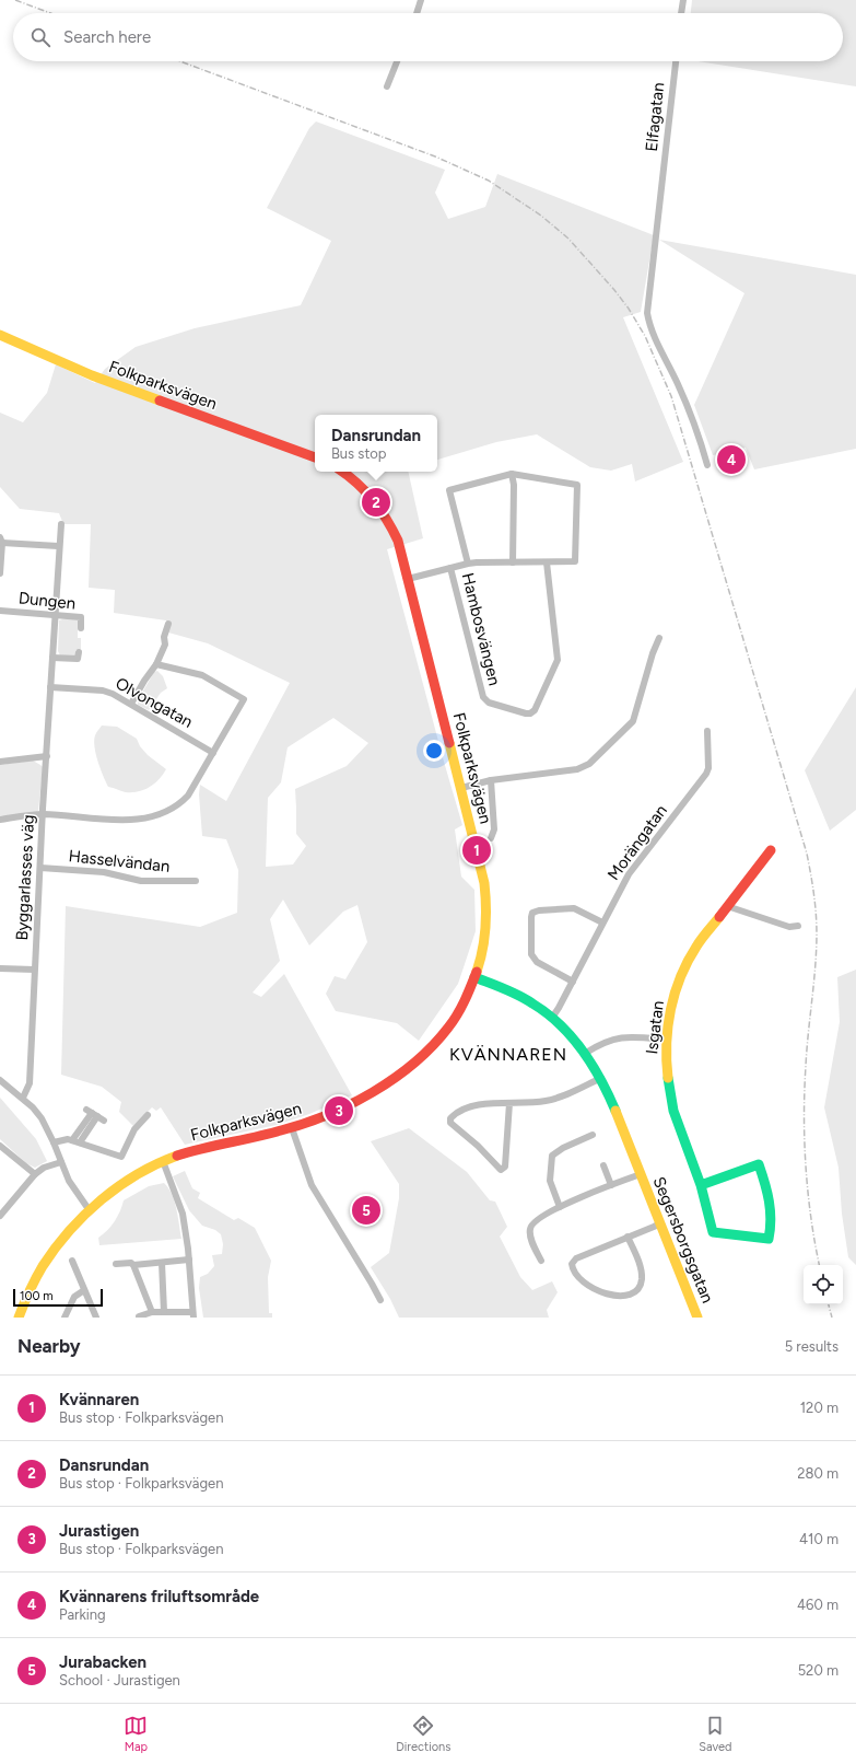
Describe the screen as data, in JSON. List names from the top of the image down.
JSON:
{
  "streets": {
    "main road": ["Folkparksvägen", "Isgatan", "Segersborgsgatan"],
    "street": [
      "Elfagatan",
      "Dungen",
      "Hambosvängen",
      "Olvongatan",
      "Morängatan",
      "Hasselvändan",
      "Byggarlasses väg"
    ]
  },
  "crossings": [
    ["Folkparksvägen", "Segersborgsgatan"],
    ["Dungen", "Byggarlasses väg"],
    ["Olvongatan", "Byggarlasses väg"],
    ["Morängatan", "Segersborgsgatan"],
    ["Hasselvändan", "Byggarlasses väg"]
  ],
  "districts": ["KVÄNNAREN"],
  "scale_bar": "100 m",
  "page": {
    "search": "Search here",
    "popup": ["Dansrundan", "Bus stop"],
    "pins": [
      "4",
      "2",
      "1",
      "3",
      "5"
    ],
    "scale": "100 m",
    "heading": ["Nearby", "5 results"],
    "list": [
      {
        "mark": "1",
        "name": "Kvännaren",
        "note": "Bus stop · Folkparksvägen",
        "value": "120 m"
      },
      {
        "mark": "2",
        "name": "Dansrundan",
        "note": "Bus stop · Folkparksvägen",
        "value": "280 m"
      },
      {
        "mark": "3",
        "name": "Jurastigen",
        "note": "Bus stop · Folkparksvägen",
        "value": "410 m"
      },
      {
        "mark": "4",
        "name": "Kvännarens friluftsområde",
        "note": "Parking",
        "value": "460 m"
      },
      {
        "mark": "5",
        "name": "Jurabacken",
        "note": "School · Jurastigen",
        "value": "520 m"
      }
    ],
    "nav": ["Map", "Directions", "Saved"]
  }
}
